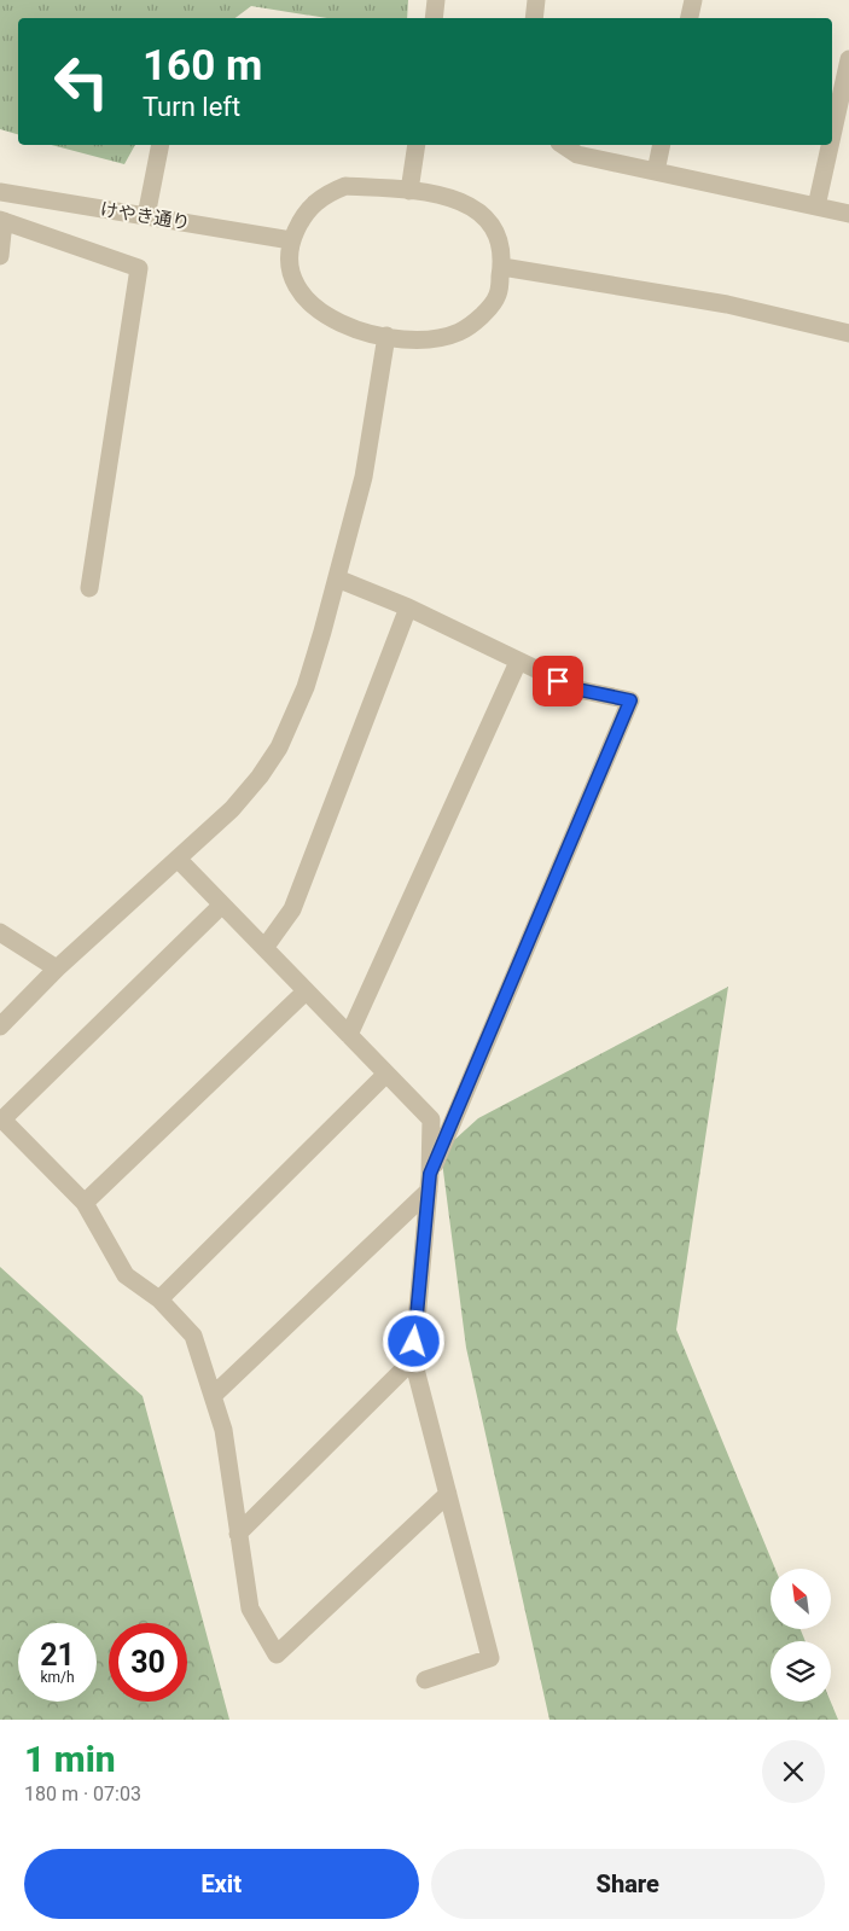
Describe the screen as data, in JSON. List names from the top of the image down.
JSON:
{
  "streets": {
    "street": ["けやき通り"]
  },
  "north": "top left",
  "page": {
    "turn": ["160 m", "Turn left"],
    "speed": "21 km/h",
    "limit": "30",
    "heading": ["1 min", "180 m · 07:03"],
    "buttons": ["Exit", "Share"]
  }
}
